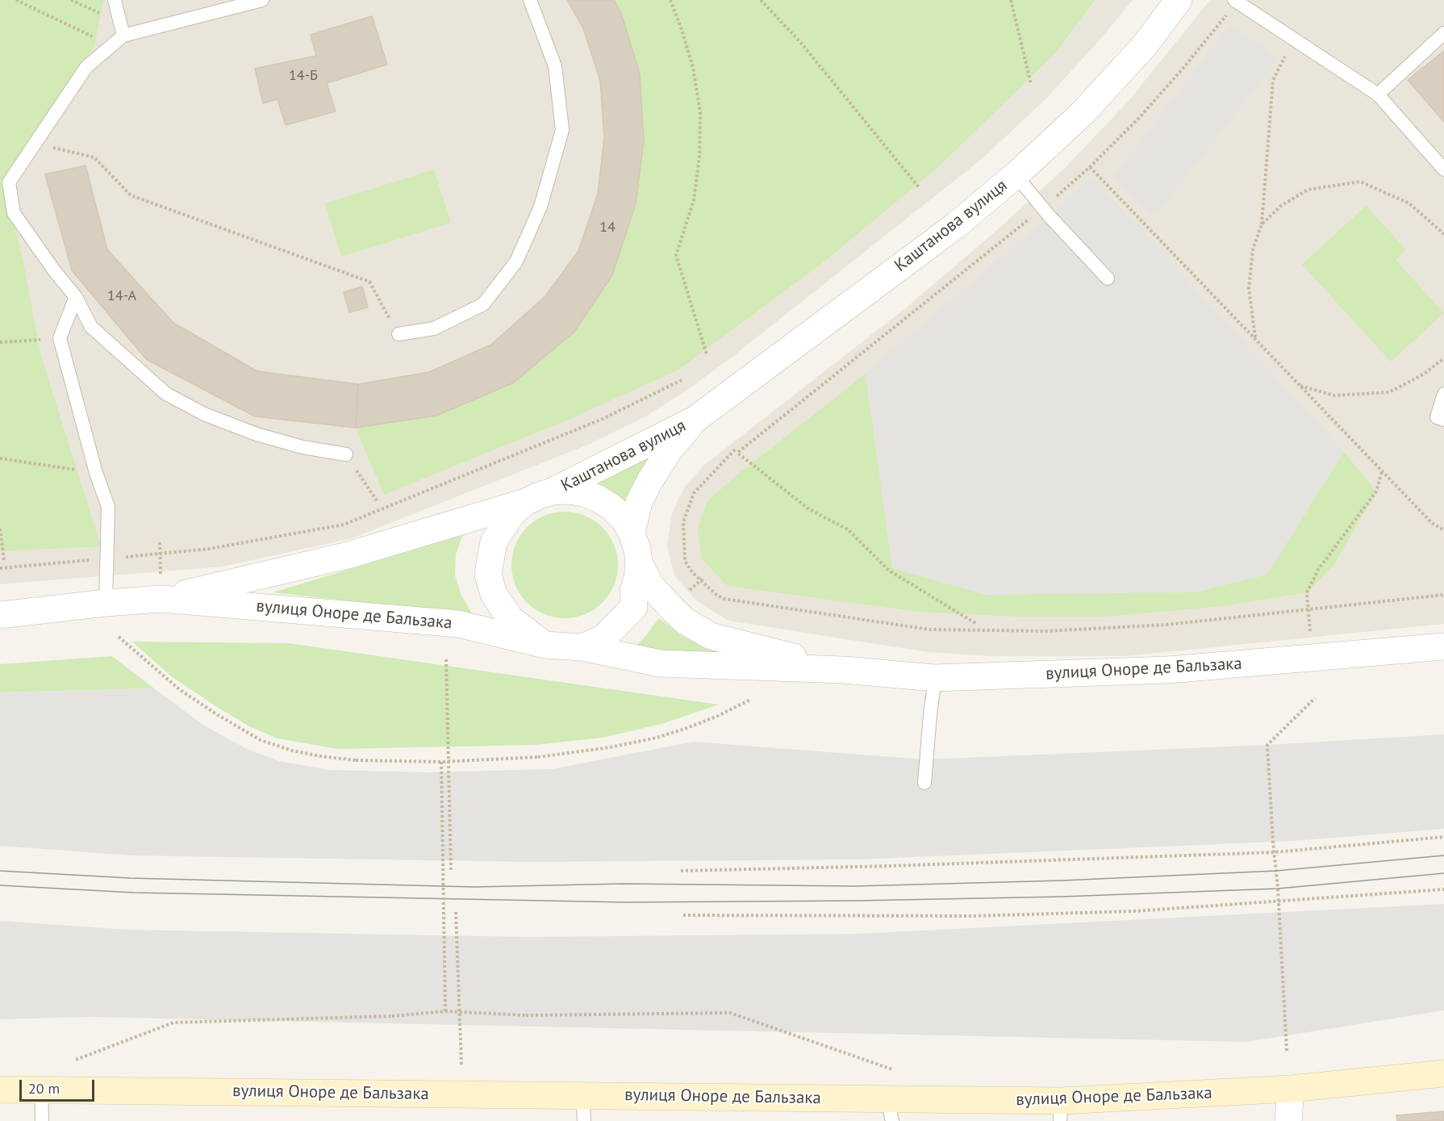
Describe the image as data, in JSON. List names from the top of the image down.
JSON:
{
  "streets": {
    "main road": ["вулиця Оноре де Бальзака"],
    "street": ["Каштанова вулиця"]
  },
  "crossings": [
    ["Каштанова вулиця", "вулиця Оноре де Бальзака"]
  ],
  "house_numbers": ["14-Б", "14", "14-А"],
  "scale_bar": "20 m"
}
